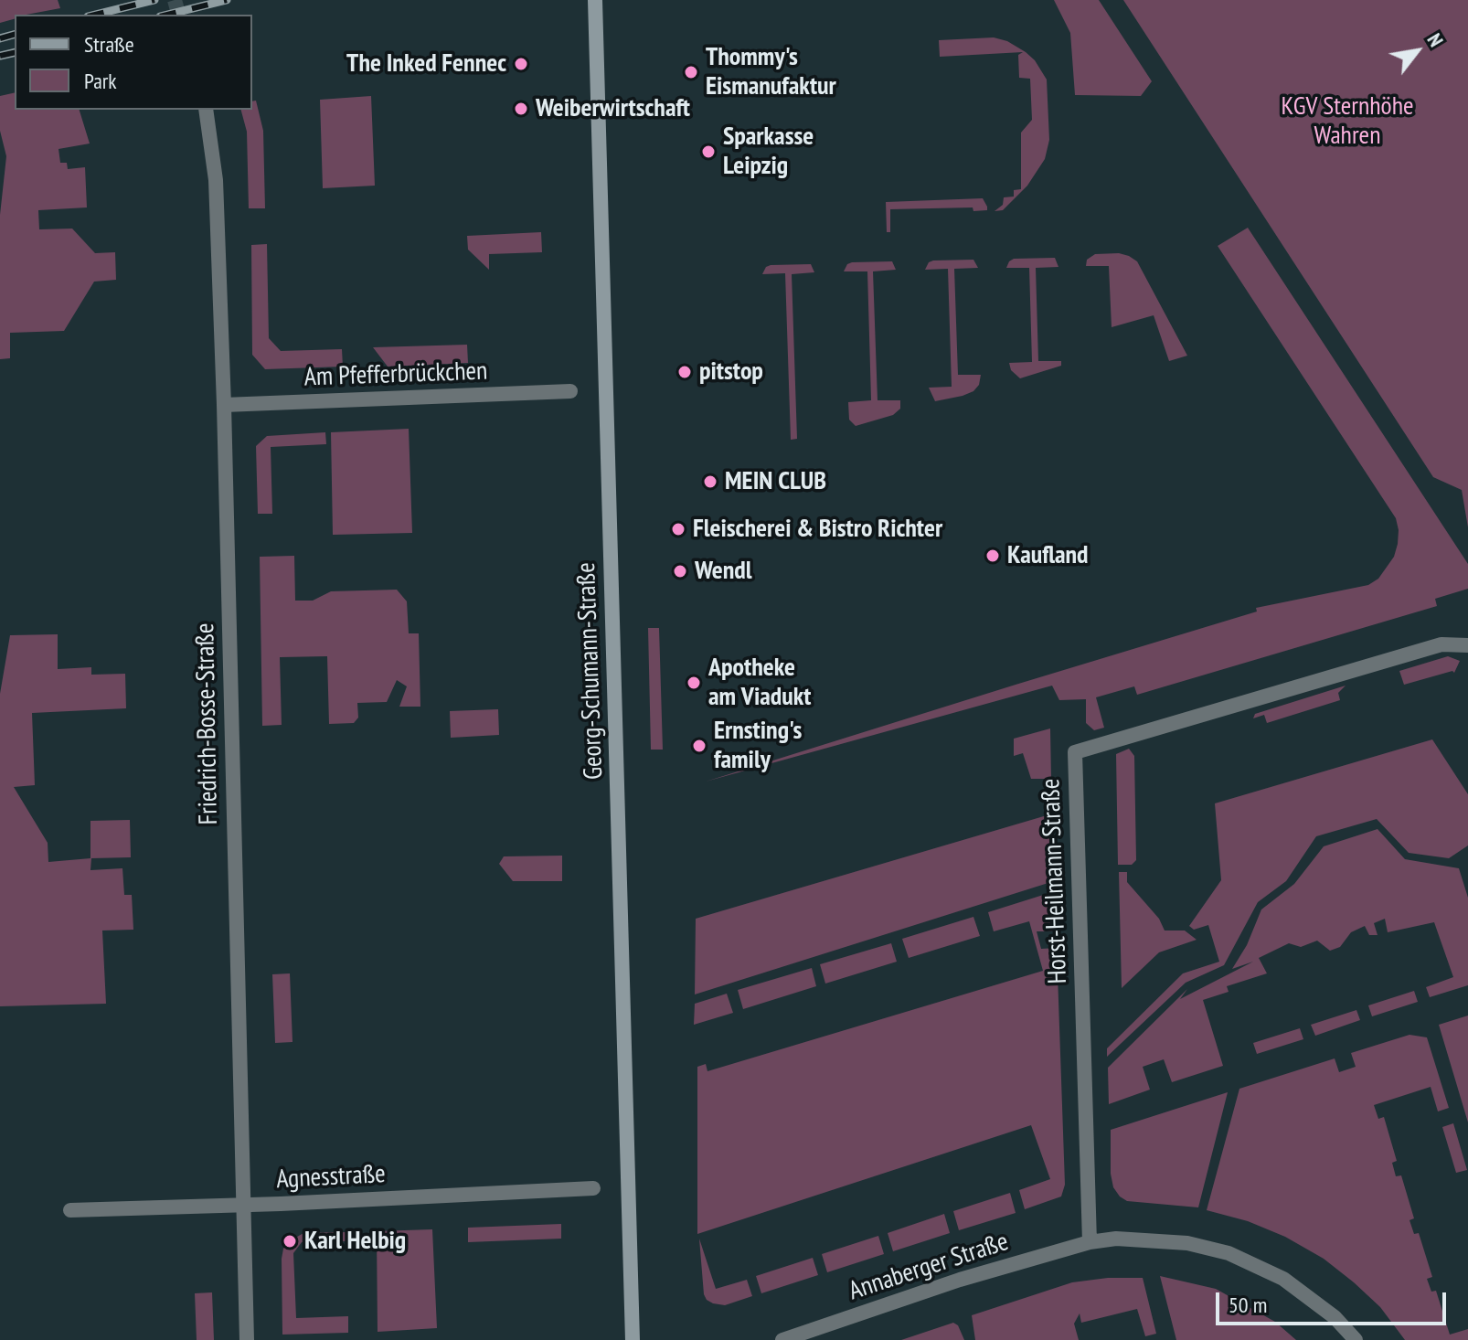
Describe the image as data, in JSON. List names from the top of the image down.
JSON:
{
  "streets": {
    "main road": ["Georg-Schumann-Straße"],
    "street": [
      "Am Pfefferbrückchen",
      "Friedrich-Bosse-Straße",
      "Horst-Heilmann-Straße",
      "Agnesstraße",
      "Annaberger Straße"
    ]
  },
  "crossings": [
    ["Am Pfefferbrückchen", "Friedrich-Bosse-Straße"],
    ["Friedrich-Bosse-Straße", "Agnesstraße"],
    ["Horst-Heilmann-Straße", "Annaberger Straße"]
  ],
  "parks": ["KGV Sternhöhe Wahren"],
  "places": [
    "The Inked Fennec",
    "Thommy's Eismanufaktur",
    "Weiberwirtschaft",
    "Sparkasse Leipzig",
    "pitstop",
    "MEIN CLUB",
    "Fleischerei & Bistro Richter",
    "Kaufland",
    "Wendl",
    "Apotheke am Viadukt",
    "Ernsting's family",
    "Karl Helbig"
  ],
  "legend": ["Straße", "Park"],
  "scale_bar": "50 m",
  "north": "top right"
}
